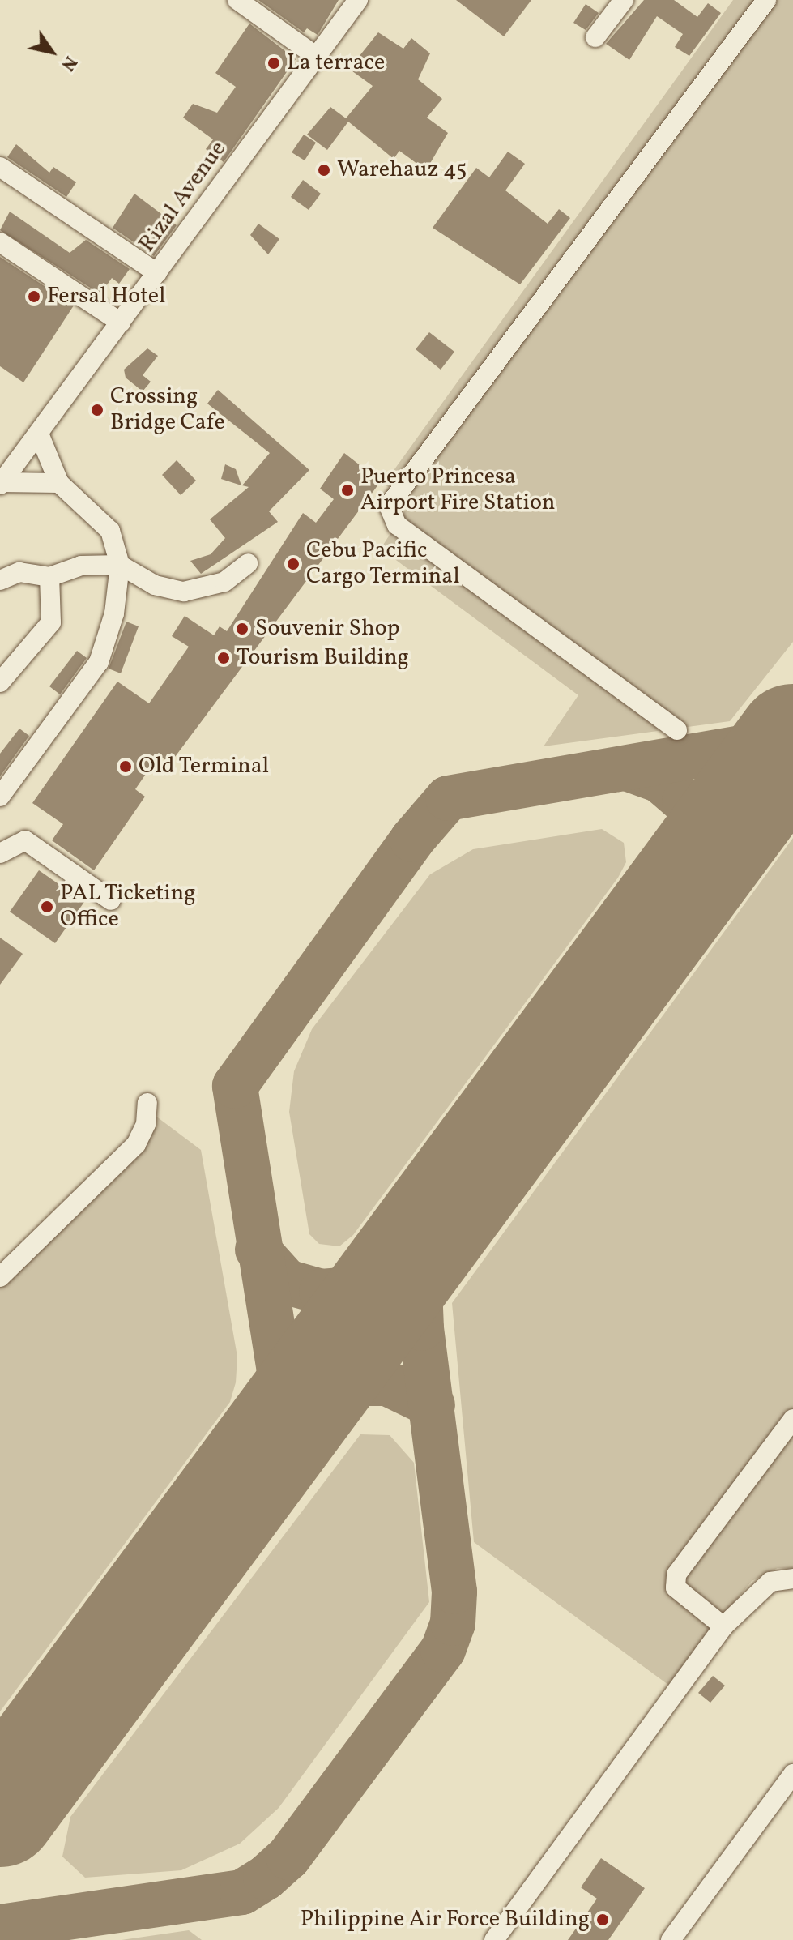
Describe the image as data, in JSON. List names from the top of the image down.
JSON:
{
  "streets": {
    "street": ["Rizal Avenue"]
  },
  "places": [
    "La terrace",
    "Warehauz 45",
    "Fersal Hotel",
    "Crossing Bridge Cafe",
    "Puerto Princesa Airport Fire Station",
    "Cebu Pacific Cargo Terminal",
    "Souvenir Shop",
    "Tourism Building",
    "Old Terminal",
    "PAL Ticketing Office",
    "Philippine Air Force Building"
  ],
  "north": "bottom right"
}
